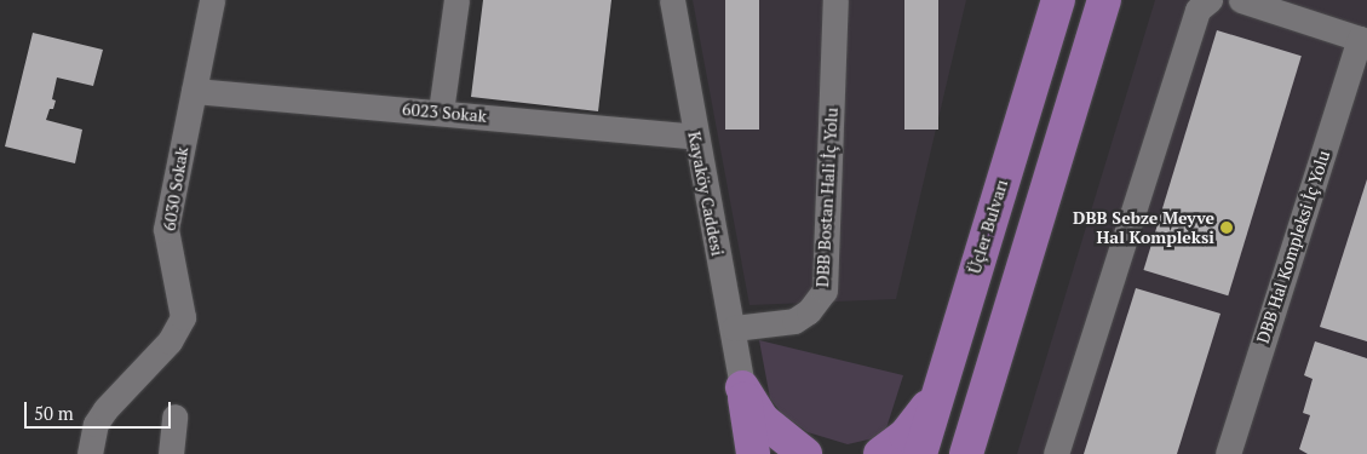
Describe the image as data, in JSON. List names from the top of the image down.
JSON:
{
  "streets": {
    "main road": ["Üçler Bulvarı"],
    "street": [
      "6023 Sokak",
      "6030 Sokak",
      "Kayaköy Caddesi",
      "DBB Bostan Hali İç Yolu",
      "DBB Hal Kompleksi İç Yolu"
    ]
  },
  "crossings": [
    ["6023 Sokak", "6030 Sokak"],
    ["6023 Sokak", "Kayaköy Caddesi"],
    ["Kayaköy Caddesi", "DBB Bostan Hali İç Yolu"]
  ],
  "places": ["DBB Sebze Meyve Hal Kompleksi"],
  "scale_bar": "50 m"
}
